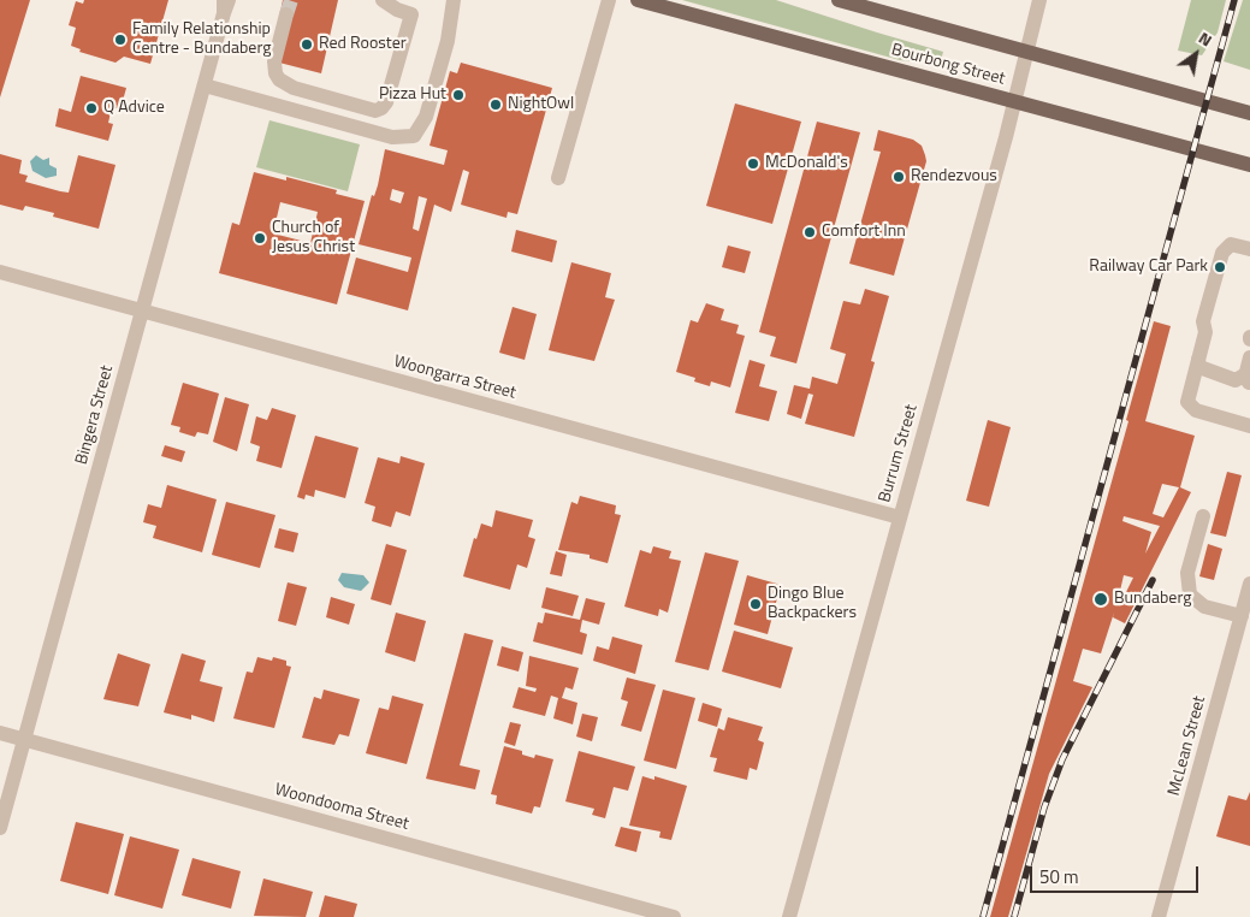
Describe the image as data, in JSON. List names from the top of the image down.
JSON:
{
  "streets": {
    "main road": ["Bourbong Street"],
    "street": [
      "Woongarra Street",
      "Bingera Street",
      "Burrum Street",
      "McLean Street",
      "Woondooma Street"
    ]
  },
  "crossings": [
    ["Bourbong Street", "Burrum Street"],
    ["Woongarra Street", "Bingera Street"],
    ["Woongarra Street", "Burrum Street"],
    ["Bingera Street", "Woondooma Street"]
  ],
  "places": [
    "Family Relationship Centre - Bundaberg",
    "Red Rooster",
    "Pizza Hut",
    "NightOwl",
    "Q Advice",
    "McDonald's",
    "Rendezvous",
    "Comfort Inn",
    "Church of Jesus Christ",
    "Railway Car Park",
    "Bundaberg",
    "Dingo Blue Backpackers"
  ],
  "scale_bar": "50 m",
  "north": "top right"
}
